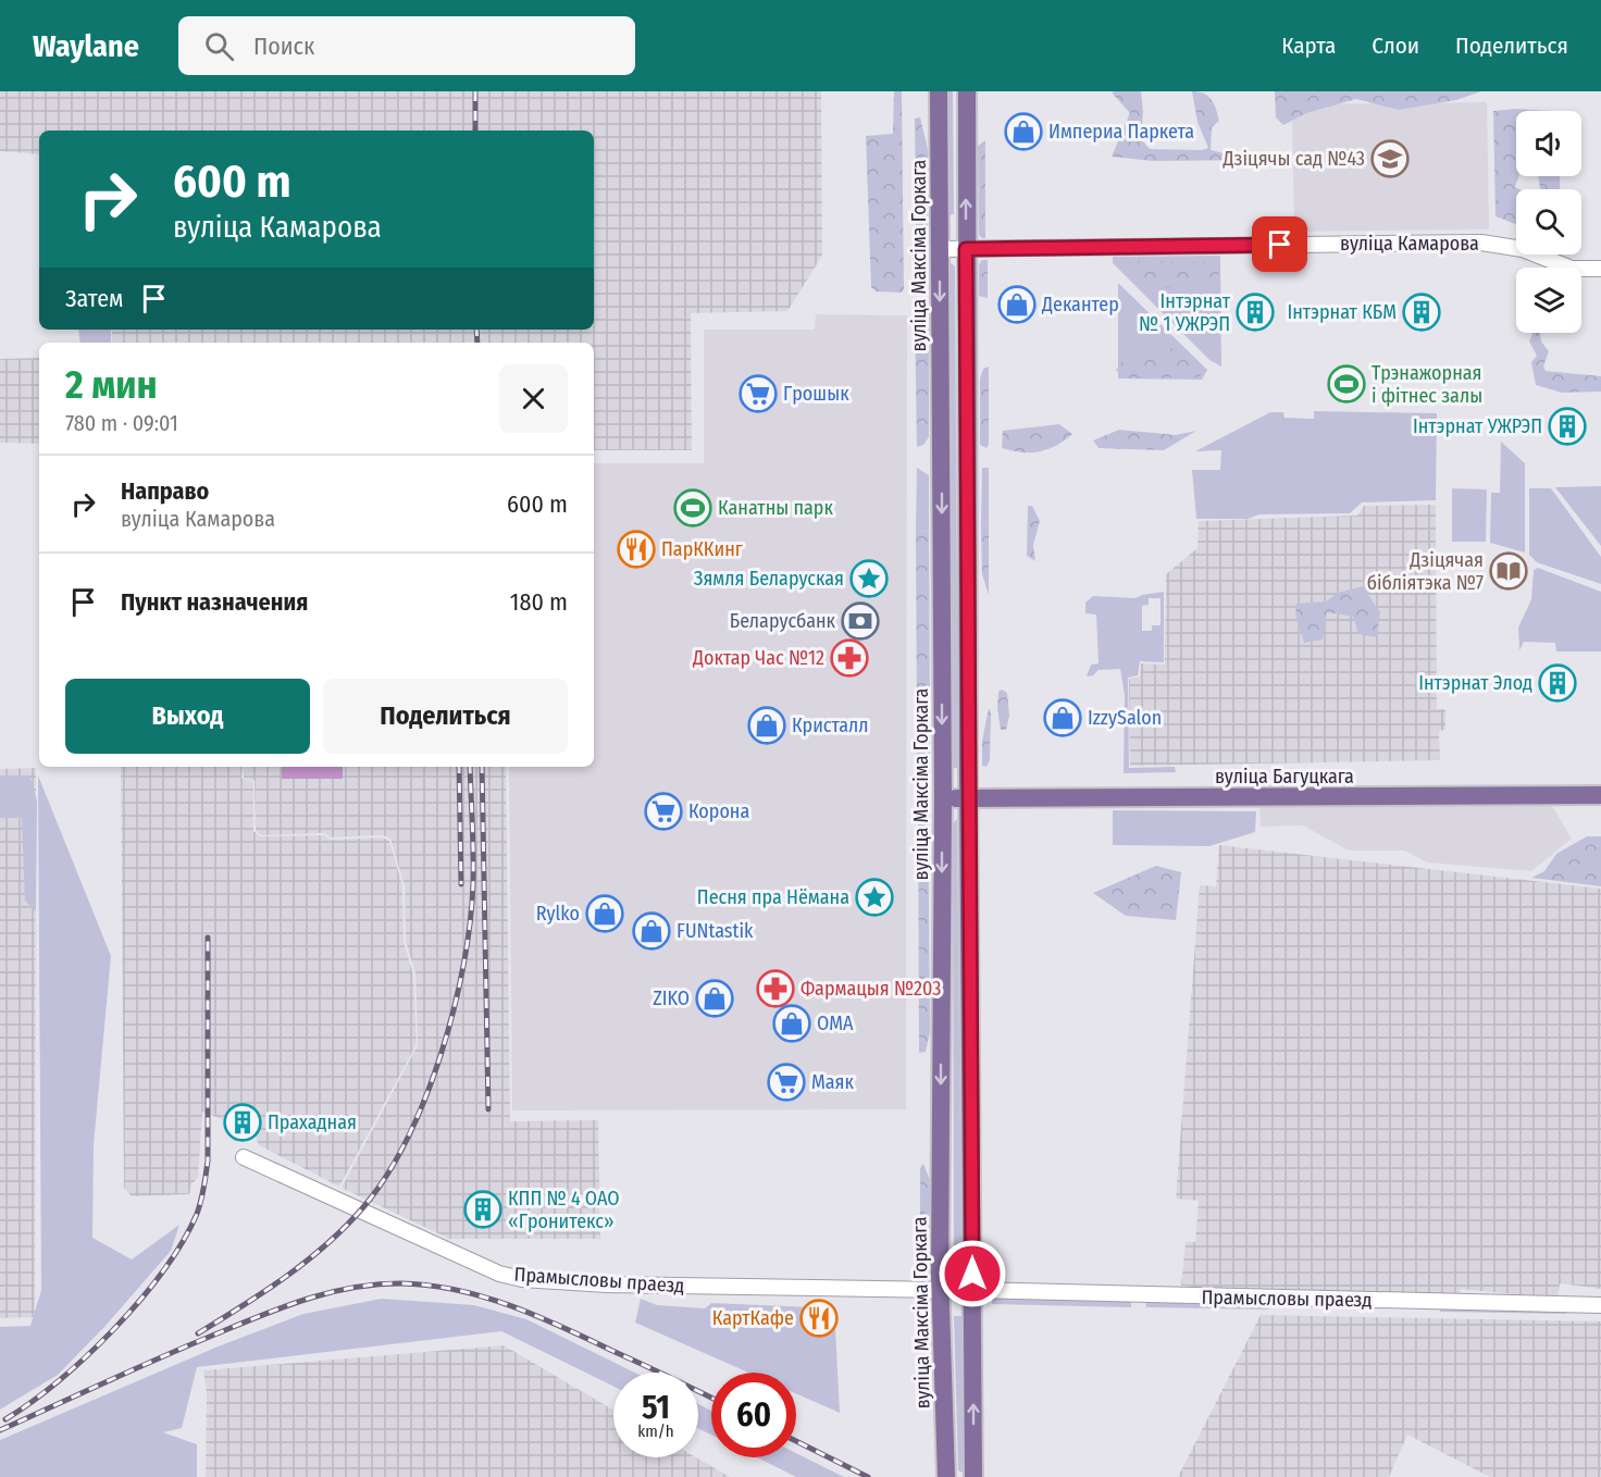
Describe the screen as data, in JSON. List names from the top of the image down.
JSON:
{
  "streets": {
    "main road": ["вуліца Максіма Горкага", "вуліца Багуцкага"],
    "street": ["вуліца Камарова", "Прамысловы праезд"]
  },
  "crossings": [
    ["вуліца Камарова", "вуліца Максіма Горкага"],
    ["вуліца Максіма Горкага", "вуліца Багуцкага"],
    ["вуліца Максіма Горкага", "Прамысловы праезд"]
  ],
  "places": {
    "shop": [
      "Империа Паркета",
      "Декантер",
      "IzzySalon",
      "Кристалл",
      "Rylko",
      "FUNtastik",
      "ZIKO",
      "ОМА"
    ],
    "school or university": ["Дзіцячы сад №43"],
    "building": [
      "Інтэрнат № 1 УЖРЭП",
      "Інтэрнат КБМ",
      "Інтэрнат УЖРЭП",
      "Інтэрнат Элод",
      "Прахадная",
      "КПП № 4 ОАО «Гронитекс»"
    ],
    "sports": ["Трэнажорная і фітнес залы", "Канатны парк"],
    "supermarket": ["Грошык", "Корона", "Маяк"],
    "restaurant": ["ПарККинг", "КартКафе"],
    "library": ["Дзіцячая бібліятэка №7"],
    "place": ["Зямля Беларуская", "Песня пра Нёмана"],
    "bank": ["Беларусбанк"],
    "pharmacy": ["Доктар Час №12", "Фармацыя №203"]
  },
  "page": {
    "header": "Waylane",
    "search": "Поиск",
    "nav": ["Карта", "Слои", "Поделиться"],
    "turn": ["600 m", "вуліца Камарова"],
    "then": "Затем",
    "heading": ["2 мин", "780 m · 09:01"],
    "list": [
      {
        "name": "Направо",
        "note": "вуліца Камарова",
        "value": "600 m"
      },
      {
        "name": "Пункт назначения",
        "value": "180 m"
      }
    ],
    "buttons": ["Выход", "Поделиться"],
    "speed": "51 km/h",
    "limit": "60"
  }
}
